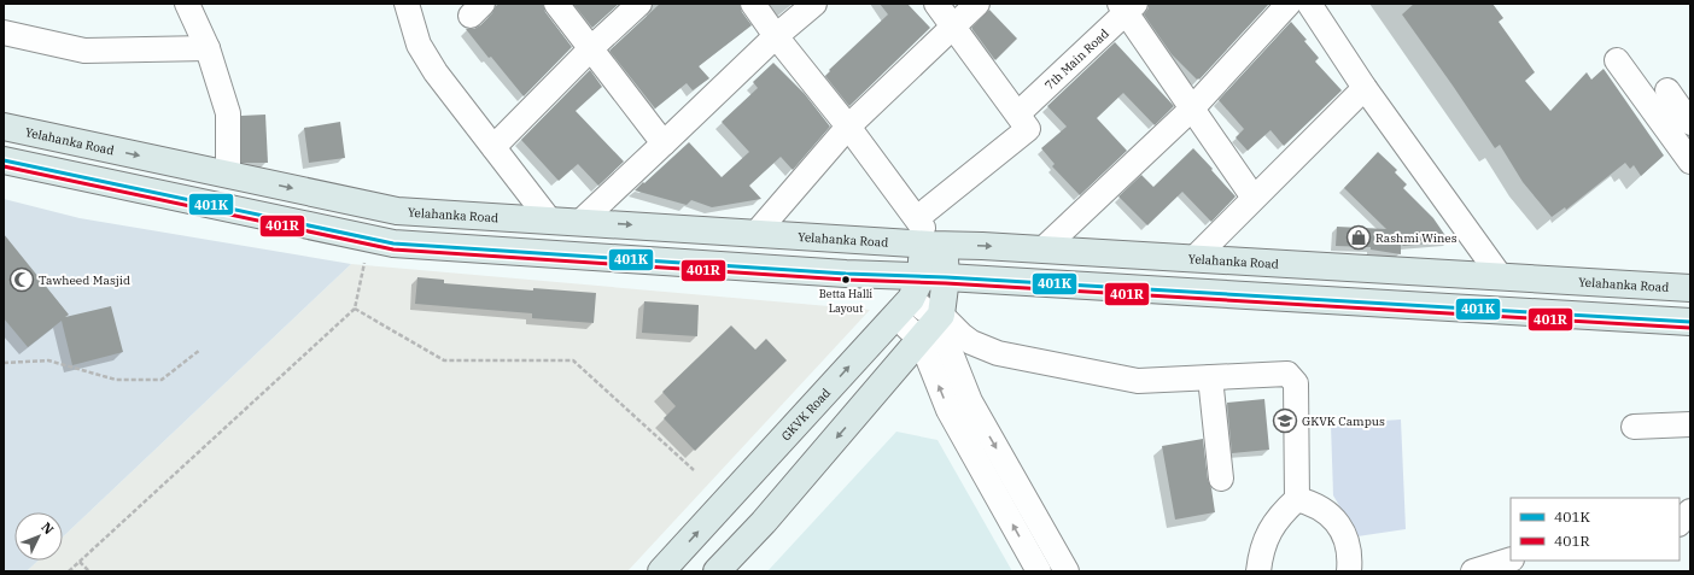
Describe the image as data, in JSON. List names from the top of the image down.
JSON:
{
  "streets": {
    "main road": ["Yelahanka Road", "GKVK Road"],
    "street": ["7th Main Road"]
  },
  "places": {
    "shop": ["Rashmi Wines"],
    "mosque": ["Tawheed Masjid"],
    "other": ["Betta Halli Layout"],
    "school or university": ["GKVK Campus"]
  },
  "lines": ["transit line 401K", "transit line 401R"],
  "legend": ["401K", "401R"],
  "north": "top right"
}
